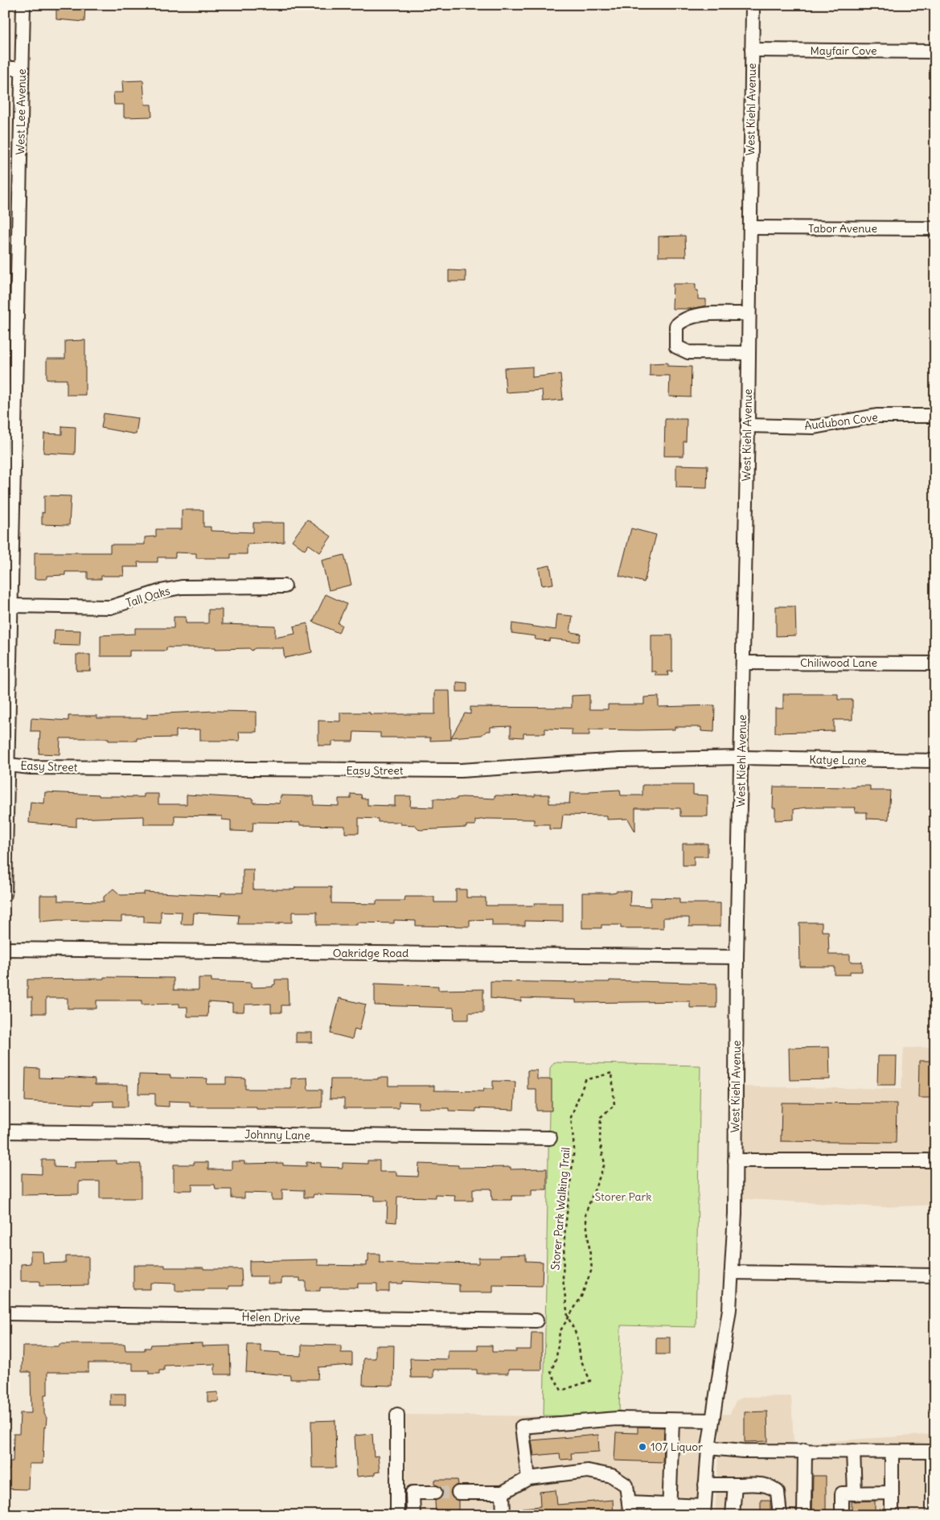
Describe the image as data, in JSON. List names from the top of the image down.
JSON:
{
  "streets": {
    "street": [
      "Mayfair Cove",
      "West Kiehl Avenue",
      "West Lee Avenue",
      "Tabor Avenue",
      "Audubon Cove",
      "Tall Oaks",
      "Chiliwood Lane",
      "Katye Lane",
      "Easy Street",
      "Oakridge Road",
      "Johnny Lane",
      "Helen Drive"
    ],
    "path": ["Storer Park Walking Trail"]
  },
  "crossings": [
    ["Mayfair Cove", "West Kiehl Avenue"],
    ["West Kiehl Avenue", "Tabor Avenue"],
    ["West Kiehl Avenue", "Audubon Cove"],
    ["West Kiehl Avenue", "Chiliwood Lane"],
    ["West Kiehl Avenue", "Katye Lane"],
    ["West Kiehl Avenue", "Easy Street"],
    ["West Kiehl Avenue", "Oakridge Road"],
    ["West Lee Avenue", "Tall Oaks"],
    ["West Lee Avenue", "Easy Street"],
    ["Katye Lane", "Easy Street"]
  ],
  "parks": ["Storer Park"],
  "places": ["107 Liquor"]
}
